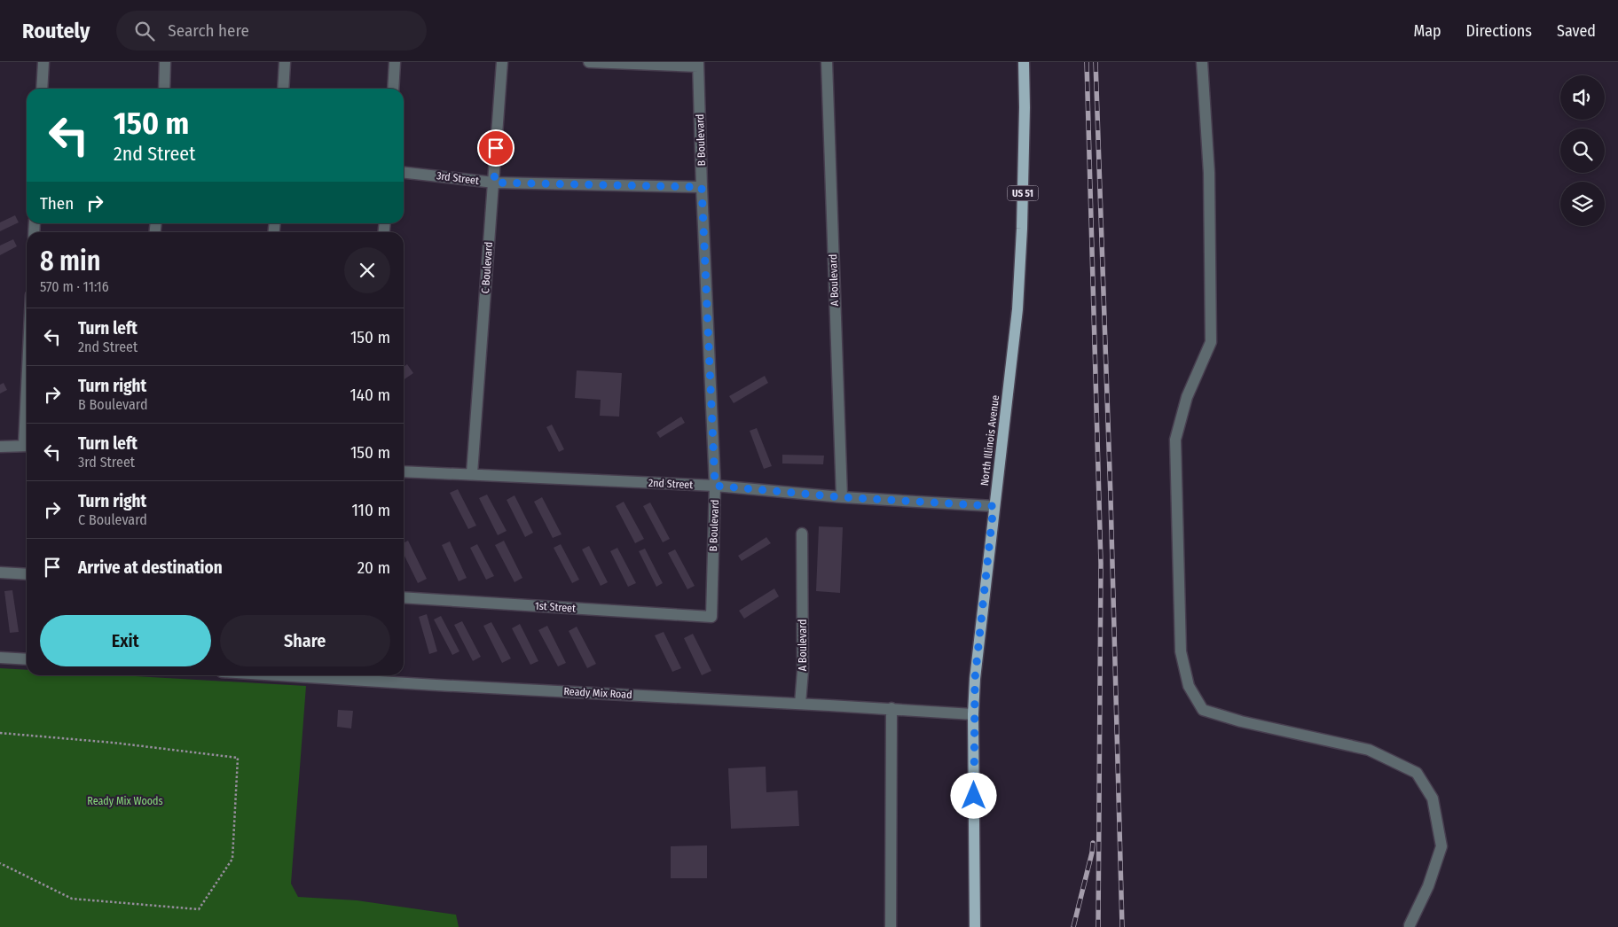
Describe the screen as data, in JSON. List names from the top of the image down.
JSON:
{
  "streets": {
    "main road": ["US 51", "North Illinois Avenue"],
    "street": [
      "B Boulevard",
      "3rd Street",
      "C Boulevard",
      "A Boulevard",
      "2nd Street",
      "1st Street",
      "Ready Mix Road"
    ]
  },
  "crossings": [
    ["B Boulevard", "3rd Street"],
    ["B Boulevard", "2nd Street"],
    ["B Boulevard", "1st Street"],
    ["3rd Street", "C Boulevard"],
    ["C Boulevard", "2nd Street"],
    ["A Boulevard", "2nd Street"],
    ["A Boulevard", "Ready Mix Road"],
    ["North Illinois Avenue", "2nd Street"],
    ["North Illinois Avenue", "Ready Mix Road"]
  ],
  "parks": ["Ready Mix Woods"],
  "page": {
    "header": "Routely",
    "search": "Search here",
    "nav": ["Map", "Directions", "Saved"],
    "turn": ["150 m", "2nd Street"],
    "then": "Then",
    "heading": ["8 min", "570 m · 11:16"],
    "list": [
      {
        "name": "Turn left",
        "note": "2nd Street",
        "value": "150 m"
      },
      {
        "name": "Turn right",
        "note": "B Boulevard",
        "value": "140 m"
      },
      {
        "name": "Turn left",
        "note": "3rd Street",
        "value": "150 m"
      },
      {
        "name": "Turn right",
        "note": "C Boulevard",
        "value": "110 m"
      },
      {
        "name": "Arrive at destination",
        "value": "20 m"
      }
    ],
    "buttons": ["Exit", "Share"]
  }
}
